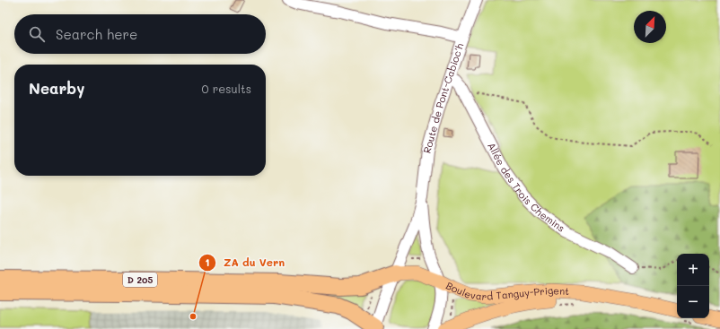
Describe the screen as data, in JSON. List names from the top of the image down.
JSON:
{
  "streets": {
    "highway": ["D 205"],
    "main road": ["Boulevard Tanguy-Prigent"],
    "street": ["Route de Pont-Cabioc'h", "Allée des Trois Chemins"]
  },
  "crossings": [
    ["Route de Pont-Cabioc'h", "Allée des Trois Chemins"],
    ["Route de Pont-Cabioc'h", "D 205"],
    ["Route de Pont-Cabioc'h", "Boulevard Tanguy-Prigent"],
    ["D 205", "Boulevard Tanguy-Prigent"]
  ],
  "places": ["ZA du Vern"],
  "north": "top right",
  "page": {
    "search": "Search here",
    "heading": ["Nearby", "0 results"],
    "map_buttons": ["+", "−"]
  }
}
